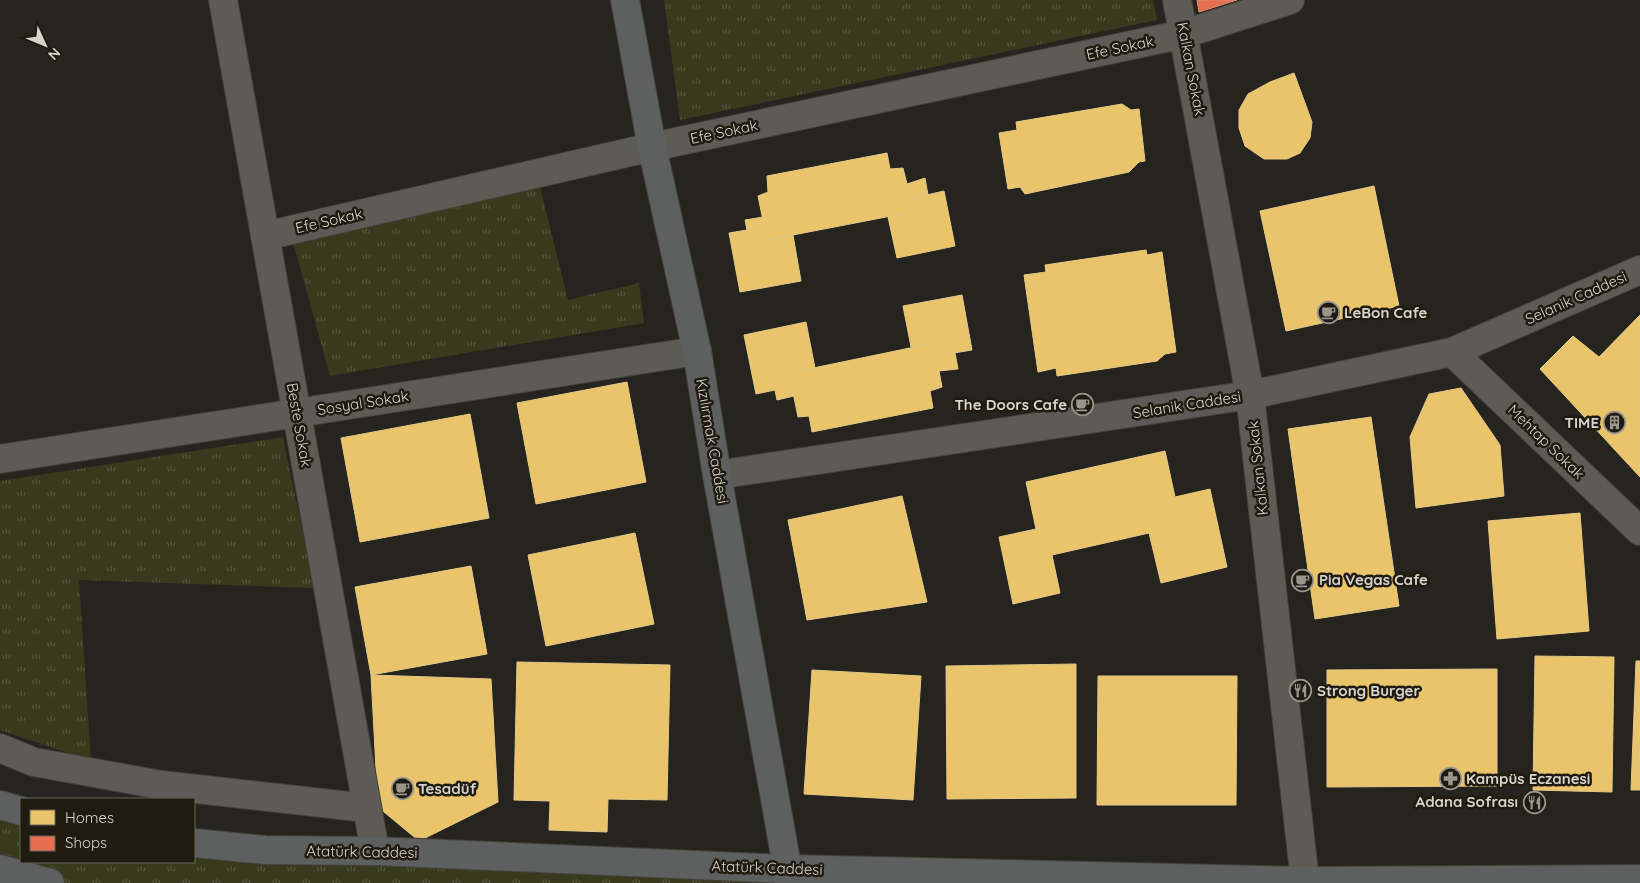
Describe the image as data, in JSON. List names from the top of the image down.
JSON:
{
  "streets": {
    "main road": ["Kızılırmak Caddesi", "Atatürk Caddesi"],
    "street": [
      "Efe Sokak",
      "Kalkan Sokak",
      "Selanik Caddesi",
      "Sosyal Sokak",
      "Beste Sokak",
      "Mehtap Sokak"
    ]
  },
  "crossings": [
    ["Efe Sokak", "Kalkan Sokak"],
    ["Efe Sokak", "Beste Sokak"],
    ["Efe Sokak", "Kızılırmak Caddesi"],
    ["Kalkan Sokak", "Selanik Caddesi"],
    ["Kalkan Sokak", "Atatürk Caddesi"],
    ["Selanik Caddesi", "Kızılırmak Caddesi"],
    ["Selanik Caddesi", "Mehtap Sokak"],
    ["Sosyal Sokak", "Beste Sokak"],
    ["Sosyal Sokak", "Kızılırmak Caddesi"],
    ["Beste Sokak", "Atatürk Caddesi"],
    ["Kızılırmak Caddesi", "Atatürk Caddesi"]
  ],
  "places": {
    "cafe": [
      "LeBon Cafe",
      "The Doors Cafe",
      "Pia Vegas Cafe",
      "Tesadüf"
    ],
    "building": ["TIME"],
    "restaurant": ["Strong Burger", "Adana Sofrası"],
    "pharmacy": ["Kampüs Eczanesi"]
  },
  "legend": ["Homes", "Shops"],
  "north": "bottom right"
}
